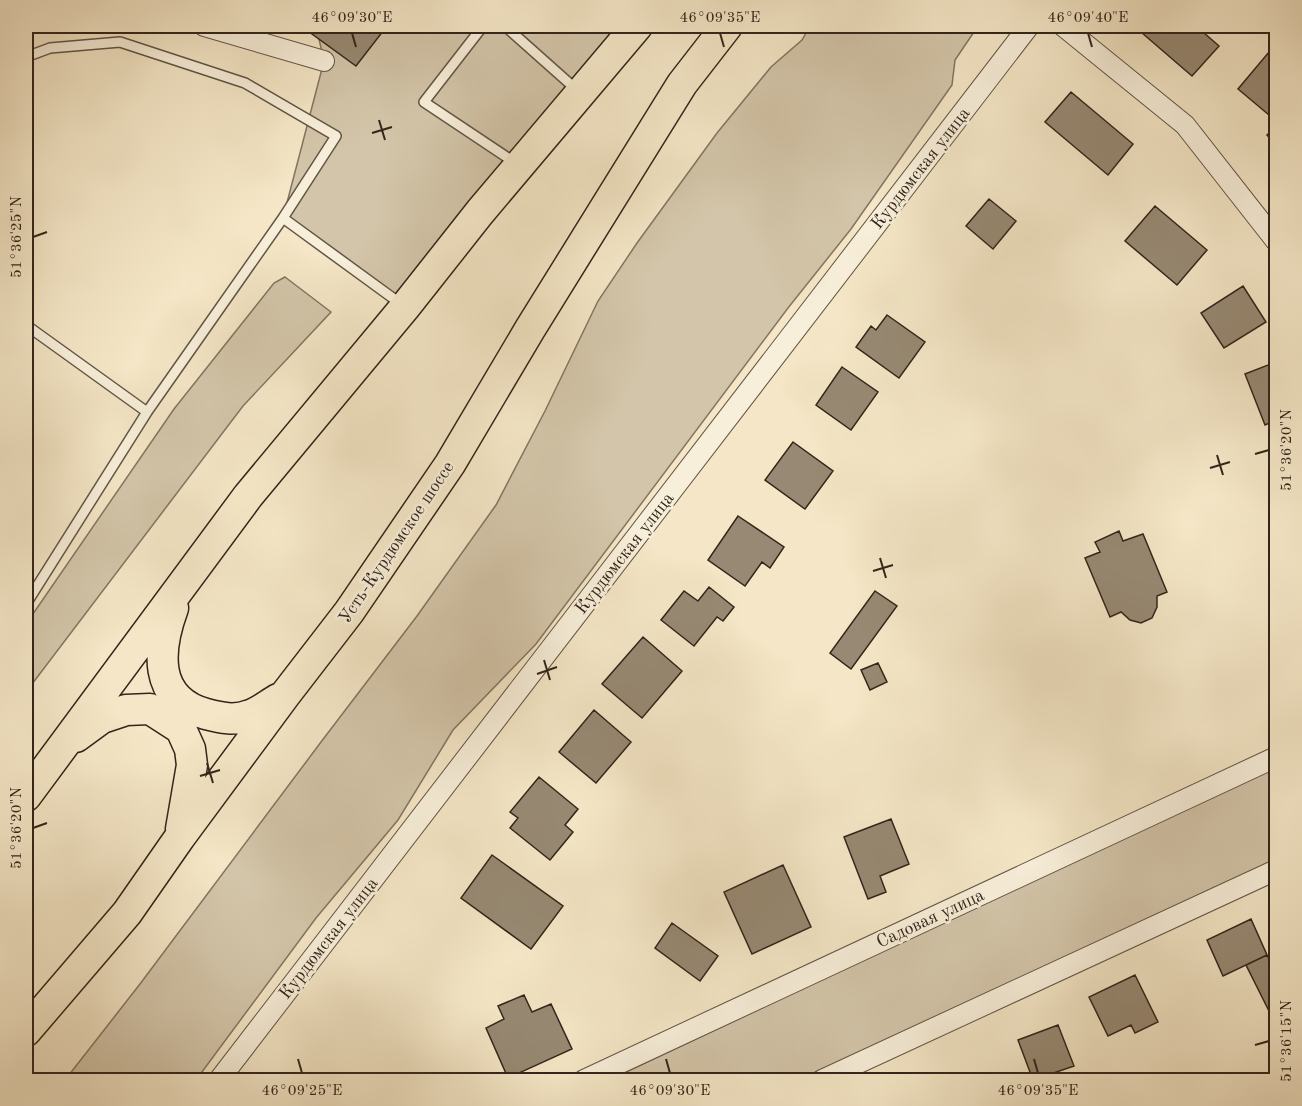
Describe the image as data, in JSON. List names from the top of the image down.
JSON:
{
  "streets": {
    "main road": ["Усть-Курдюмское шоссе"],
    "street": ["Курдюмская улица", "Садовая улица"]
  },
  "coordinates": [
    "46°09'30\"E",
    "46°09'35\"E",
    "46°09'40\"E",
    "51°36'25\"N",
    "51°36'20\"N",
    "51°36'15\"N",
    "46°09'25\"E"
  ]
}
